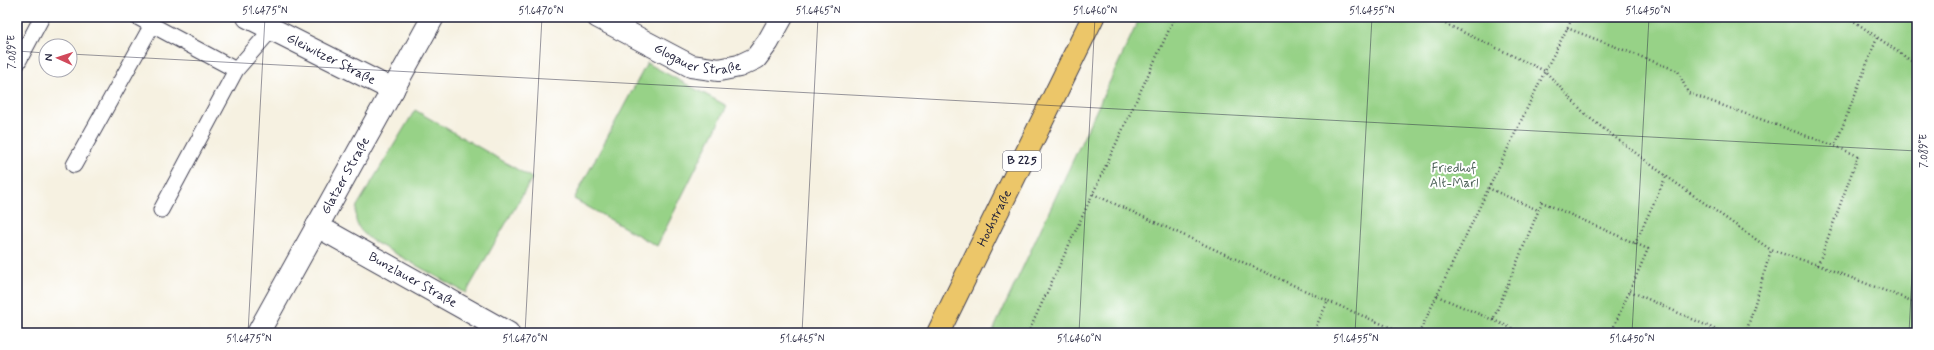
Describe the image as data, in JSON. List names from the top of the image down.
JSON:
{
  "streets": {
    "main road": ["B 225", "Hochstraße"],
    "street": [
      "Glogauer Straße",
      "Gleiwitzer Straße",
      "Glatzer Straße",
      "Bunzlauer Straße"
    ]
  },
  "crossings": [
    ["Gleiwitzer Straße", "Glatzer Straße"],
    ["Glatzer Straße", "Bunzlauer Straße"]
  ],
  "parks": ["Friedhof Alt-Marl"],
  "north": "left",
  "coordinates": [
    "51.6475°N",
    "51.6470°N",
    "51.6465°N",
    "51.6460°N",
    "51.6455°N",
    "51.6450°N",
    "7.089°E"
  ]
}
